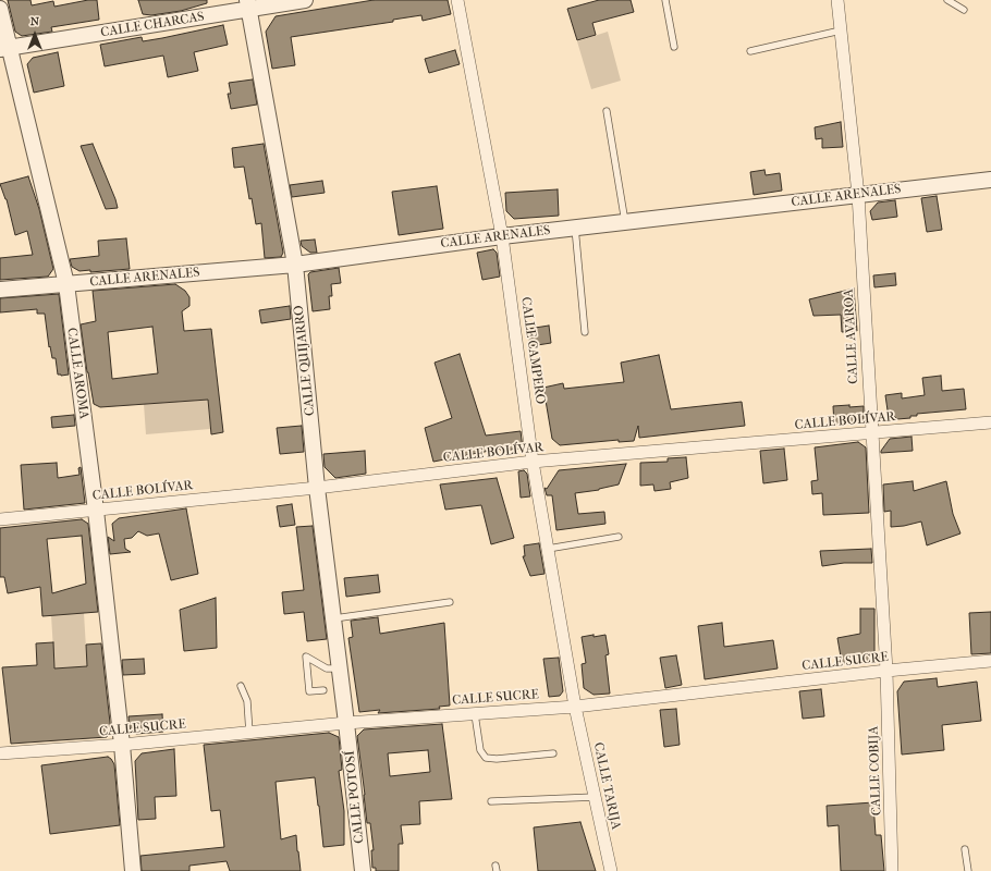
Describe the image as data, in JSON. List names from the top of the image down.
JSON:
{
  "streets": {
    "street": [
      "CALLE CHARCAS",
      "CALLE ARENALES",
      "CALLE AVAROA",
      "CALLE CAMPERO",
      "CALLE QUIJARRO",
      "CALLE AROMA",
      "CALLE BOLÍVAR",
      "CALLE SUCRE",
      "CALLE COBIJA",
      "CALLE TARIJA",
      "CALLE POTOSÍ"
    ]
  },
  "crossings": [
    ["CALLE CHARCAS", "CALLE QUIJARRO"],
    ["CALLE CHARCAS", "CALLE AROMA"],
    ["CALLE ARENALES", "CALLE AVAROA"],
    ["CALLE ARENALES", "CALLE CAMPERO"],
    ["CALLE ARENALES", "CALLE QUIJARRO"],
    ["CALLE ARENALES", "CALLE AROMA"],
    ["CALLE AVAROA", "CALLE BOLÍVAR"],
    ["CALLE AVAROA", "CALLE SUCRE"],
    ["CALLE AVAROA", "CALLE COBIJA"],
    ["CALLE CAMPERO", "CALLE BOLÍVAR"],
    ["CALLE CAMPERO", "CALLE SUCRE"],
    ["CALLE CAMPERO", "CALLE TARIJA"],
    ["CALLE QUIJARRO", "CALLE BOLÍVAR"],
    ["CALLE QUIJARRO", "CALLE SUCRE"],
    ["CALLE QUIJARRO", "CALLE POTOSÍ"],
    ["CALLE AROMA", "CALLE BOLÍVAR"],
    ["CALLE AROMA", "CALLE SUCRE"],
    ["CALLE SUCRE", "CALLE COBIJA"],
    ["CALLE SUCRE", "CALLE TARIJA"],
    ["CALLE SUCRE", "CALLE POTOSÍ"]
  ],
  "north": "top"
}
